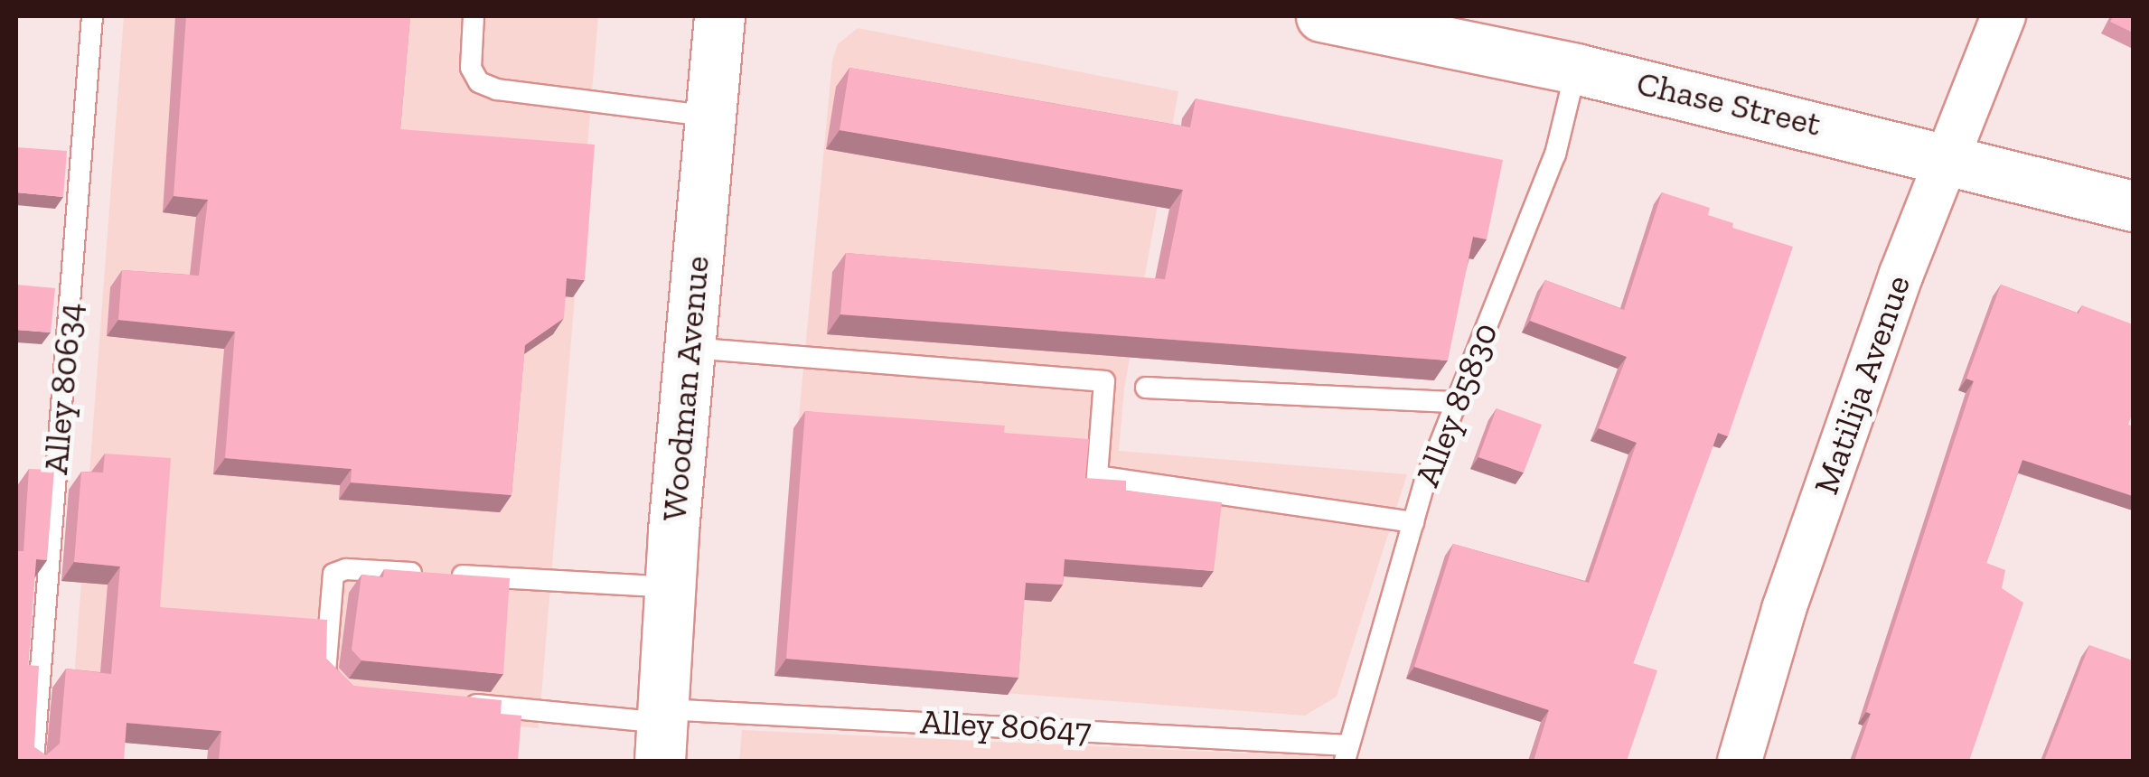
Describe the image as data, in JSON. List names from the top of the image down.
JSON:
{
  "streets": {
    "street": ["Chase Street", "Matilija Avenue", "Woodman Avenue"],
    "lane": ["Alley 80634", "Alley 85830", "Alley 80647"]
  },
  "crossings": [
    ["Chase Street", "Matilija Avenue"],
    ["Chase Street", "Alley 85830"],
    ["Woodman Avenue", "Alley 80647"],
    ["Alley 85830", "Alley 80647"]
  ]
}
